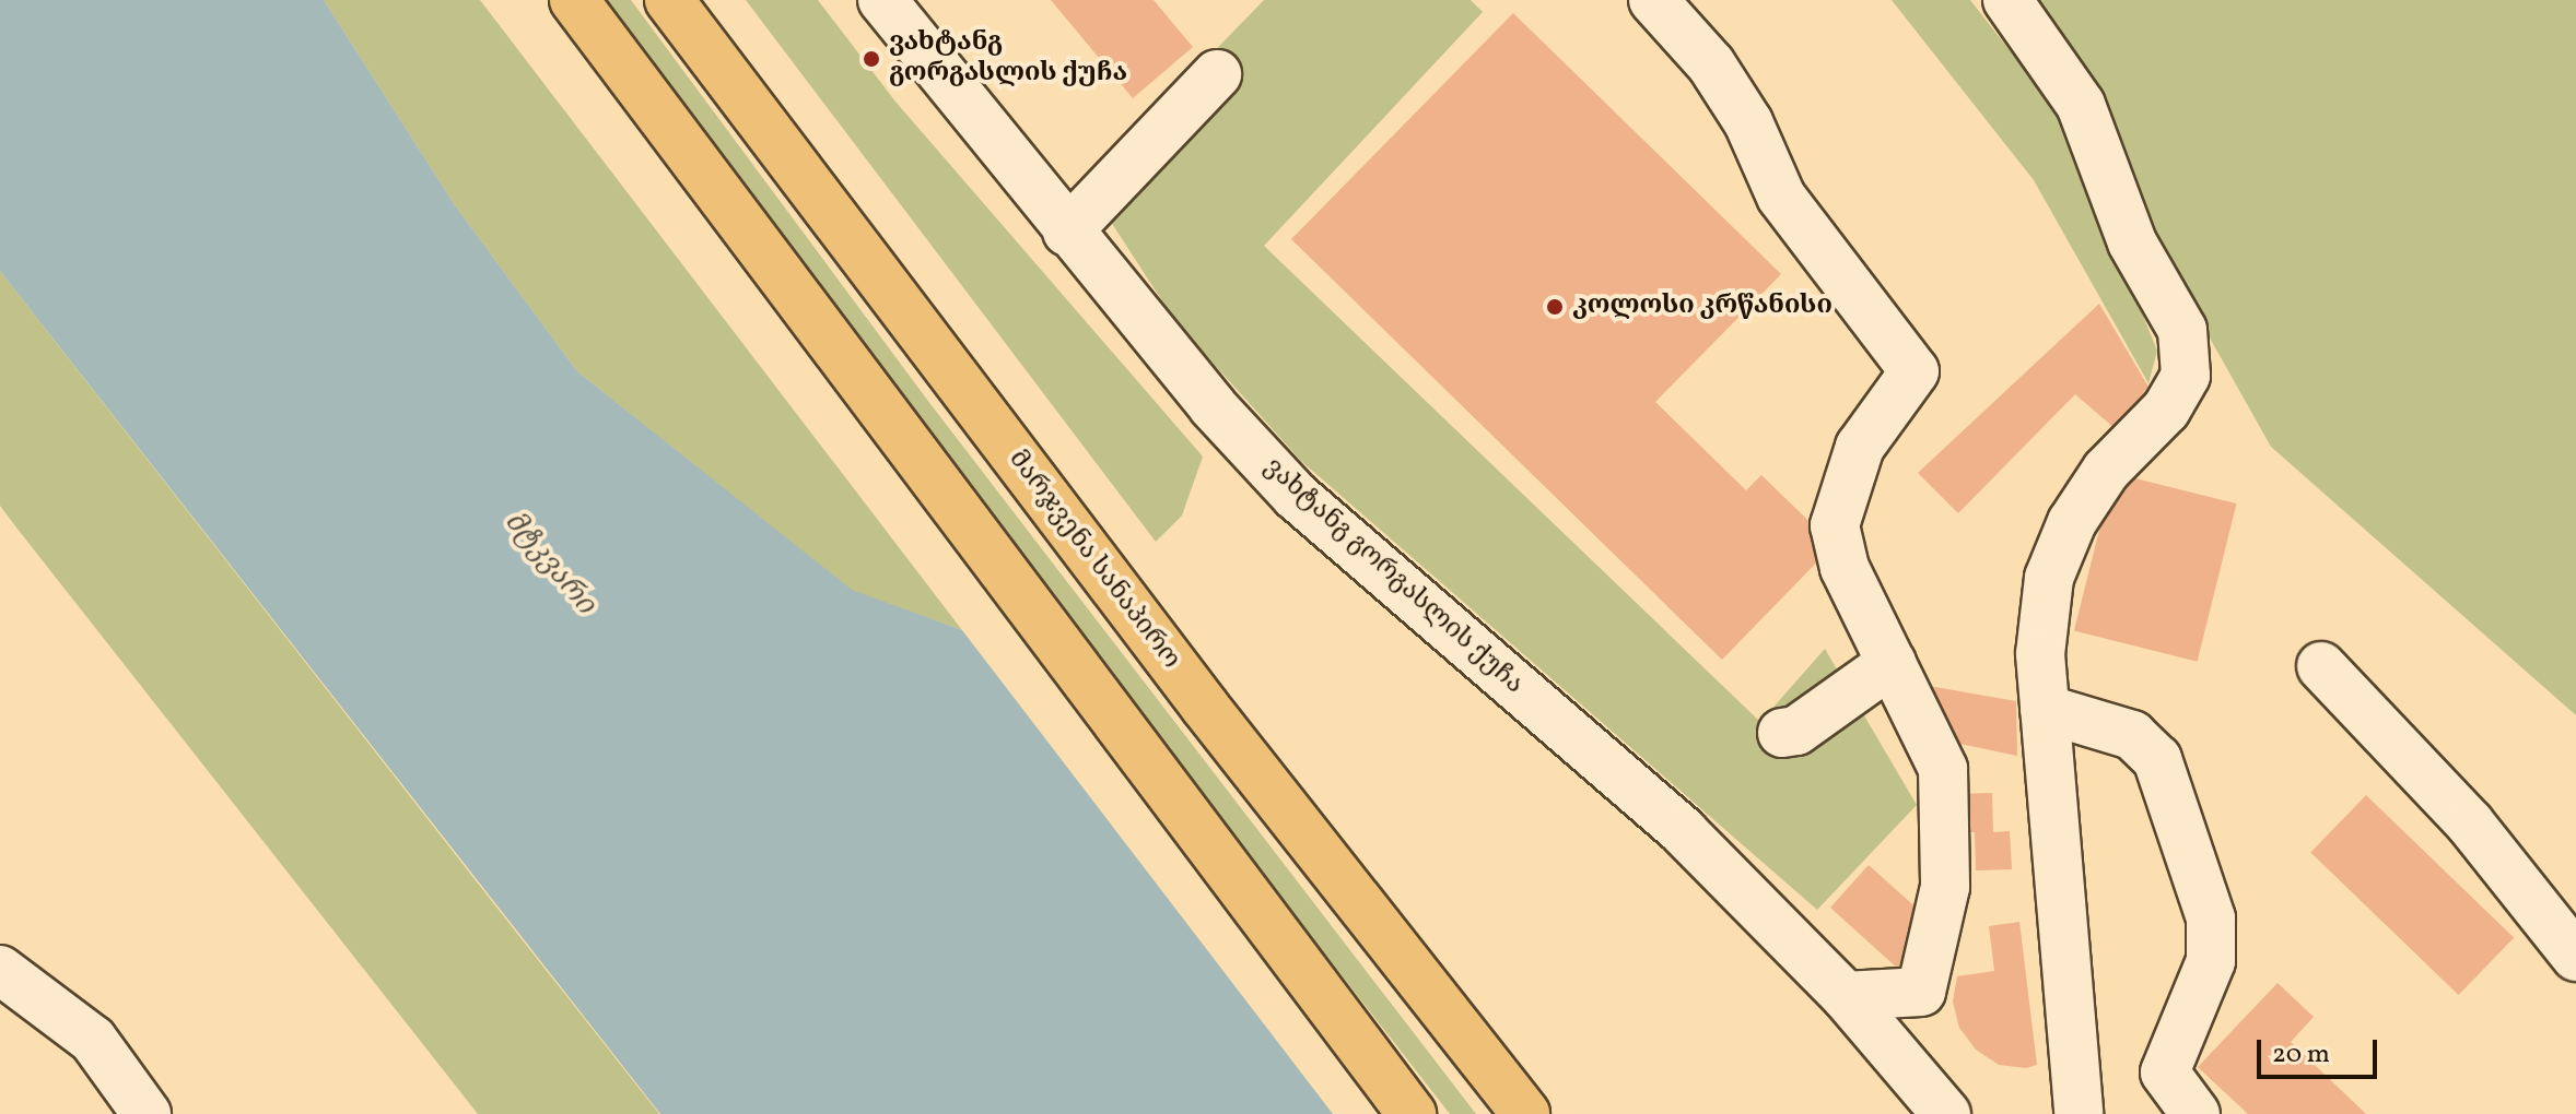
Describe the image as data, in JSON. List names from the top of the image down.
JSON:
{
  "streets": {
    "highway": ["მარჯვენა სანაპირო"],
    "street": ["ვახტანგ გორგასლის ქუჩა"]
  },
  "water": ["მტკვარი"],
  "places": ["ვახტანგ გორგასლის ქუჩა", "კოლოსი კრწანისი"],
  "scale_bar": "20 m"
}
